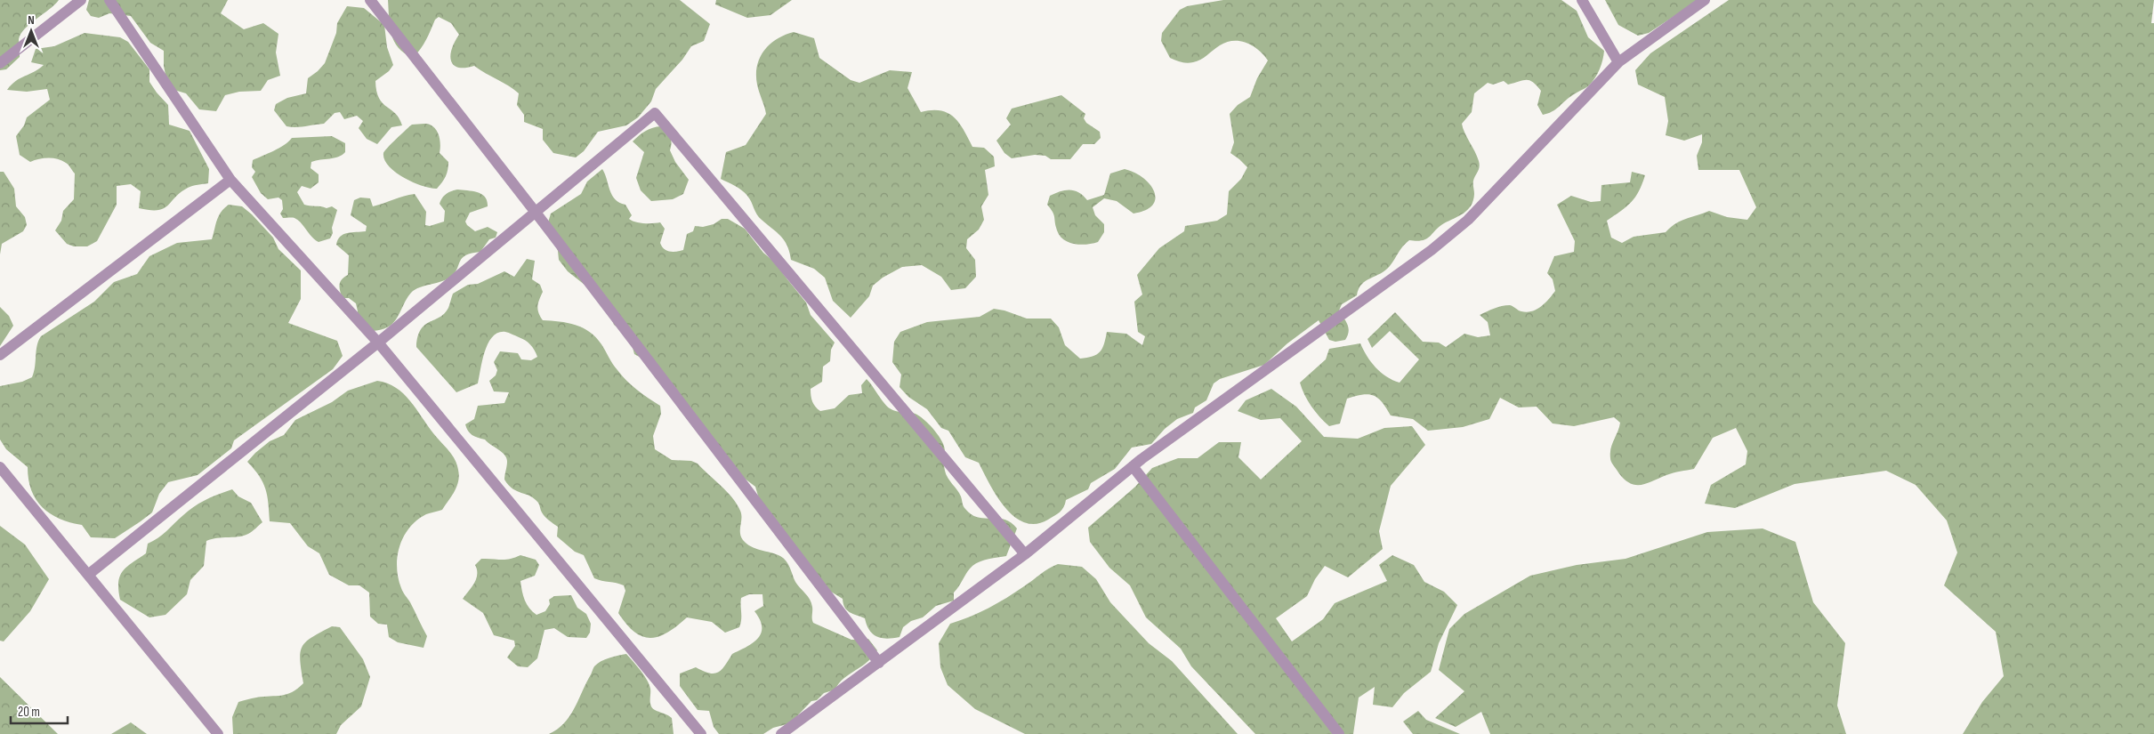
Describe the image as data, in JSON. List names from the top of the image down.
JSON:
{
  "scale_bar": "20 m",
  "north": "top"
}
